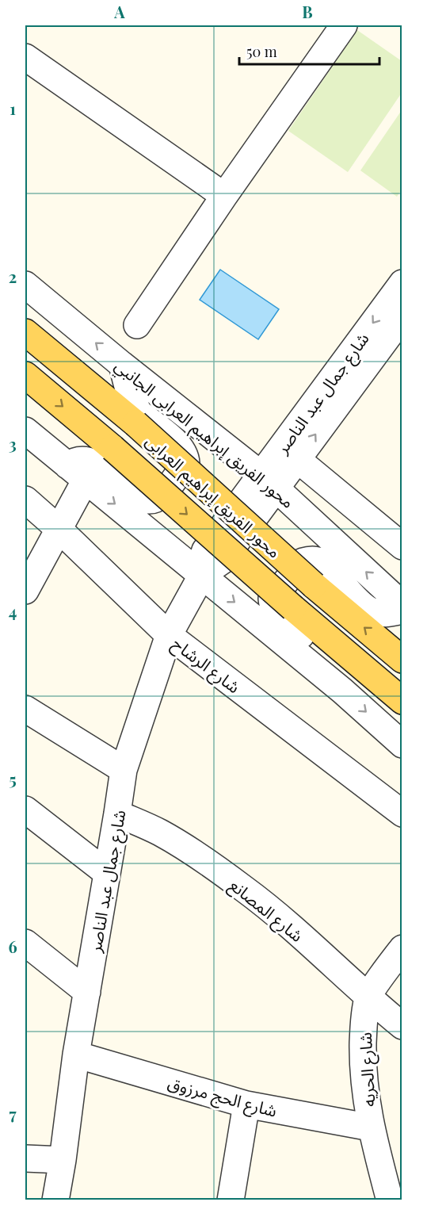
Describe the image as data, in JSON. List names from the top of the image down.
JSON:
{
  "streets": {
    "main road": ["محور الفريق إبراهيم العرابى"],
    "street": [
      "شارع جمال عبد الناصر",
      "محور الفريق إبراهيم العرابى الجانبي",
      "شارع الرشاح",
      "شارع المصانع",
      "شارع الحريه",
      "شارع الحج مرزوق"
    ]
  },
  "crossings": [
    ["شارع جمال عبد الناصر", "محور الفريق إبراهيم العرابى الجانبي"],
    ["شارع جمال عبد الناصر", "شارع الرشاح"],
    ["شارع جمال عبد الناصر", "شارع المصانع"],
    ["شارع جمال عبد الناصر", "شارع الحج مرزوق"],
    ["شارع المصانع", "شارع الحريه"],
    ["شارع الحريه", "شارع الحج مرزوق"]
  ],
  "scale_bar": "50 m",
  "grid": {
    "columns": ["A", "B"],
    "rows": [
      "1",
      "2",
      "3",
      "4",
      "5",
      "6",
      "7"
    ]
  }
}
